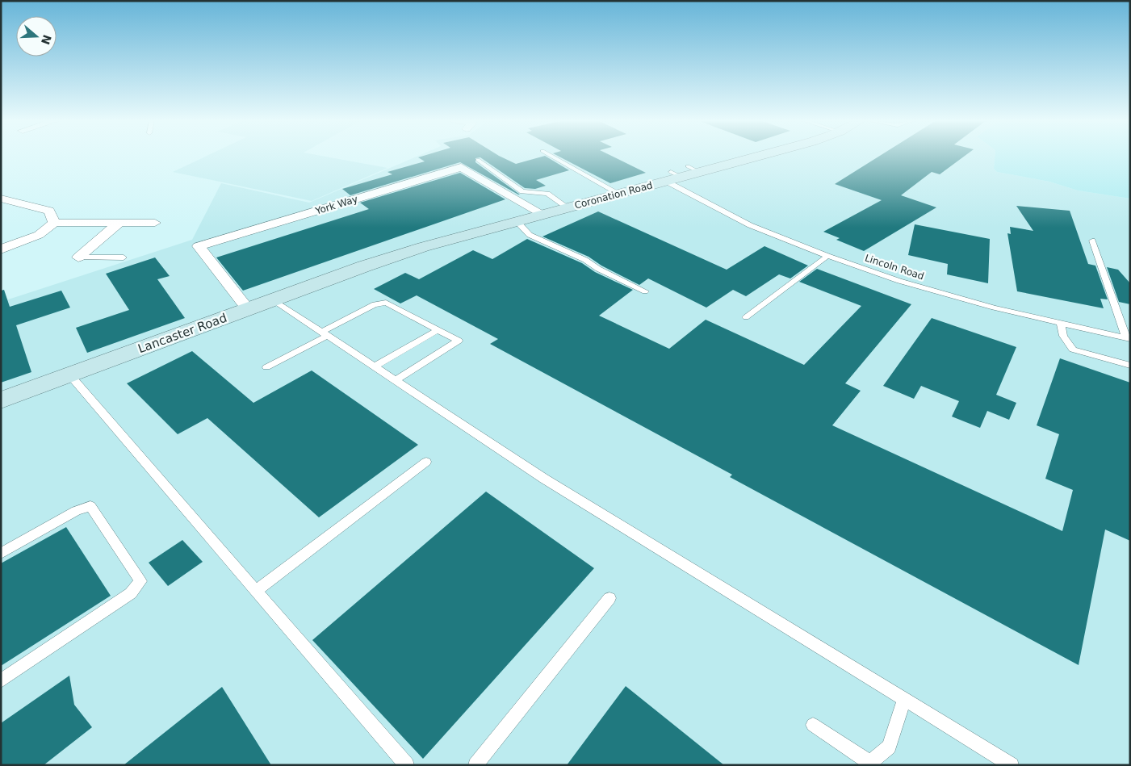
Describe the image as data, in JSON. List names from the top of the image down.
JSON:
{
  "streets": {
    "street": ["Coronation Road", "York Way", "Lancaster Road"],
    "lane": ["Lincoln Road"]
  },
  "crossings": [
    ["Coronation Road", "York Way"],
    ["Coronation Road", "Lincoln Road"],
    ["Coronation Road", "Lancaster Road"],
    ["York Way", "Lancaster Road"]
  ],
  "north": "right"
}
